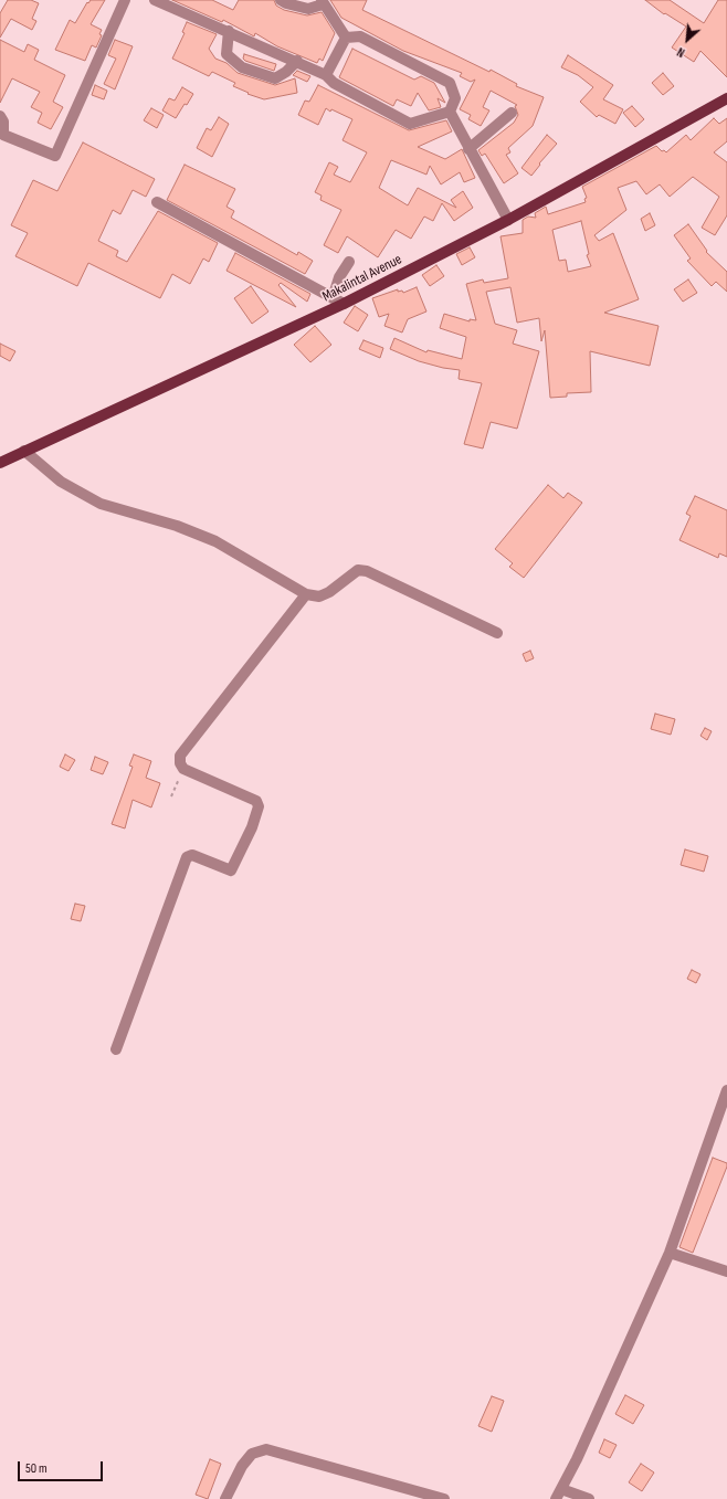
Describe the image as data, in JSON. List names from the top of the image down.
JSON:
{
  "streets": {
    "main road": ["Makalintal Avenue"]
  },
  "scale_bar": "50 m",
  "north": "bottom left"
}
